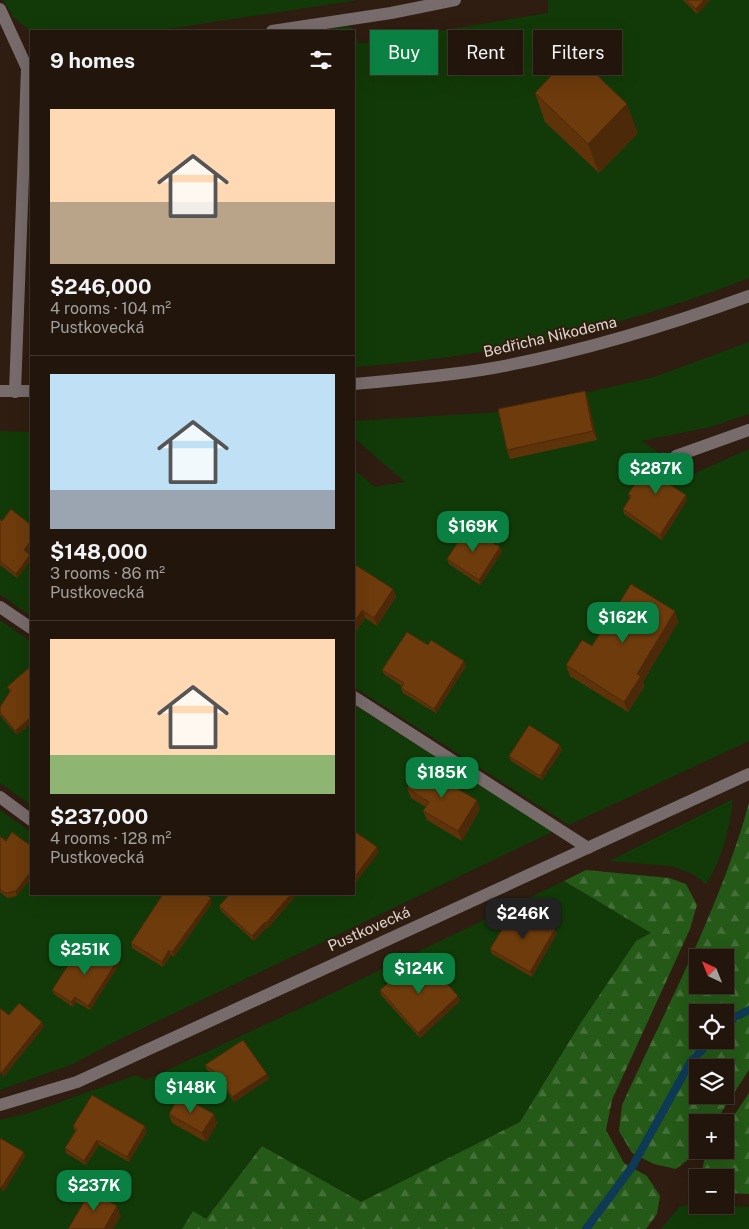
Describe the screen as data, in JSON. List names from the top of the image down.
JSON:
{
  "streets": {
    "street": ["Bedřicha Nikodema", "Pustkovecká"]
  },
  "north": "top left",
  "page": {
    "chip": ["Buy", "Rent", "Filters"],
    "heading": "9 homes",
    "list": [
      {
        "name": "$246,000",
        "note": "4 rooms · 104 m² · Pustkovecká"
      },
      {
        "name": "$148,000",
        "note": "3 rooms · 86 m² · Pustkovecká"
      },
      {
        "name": "$237,000",
        "note": "4 rooms · 128 m² · Pustkovecká"
      }
    ],
    "price": [
      "$287K",
      "$169K",
      "$162K",
      "$185K",
      "$246K",
      "$251K",
      "$124K",
      "$148K",
      "$237K"
    ],
    "map_buttons": ["+", "−"]
  }
}
